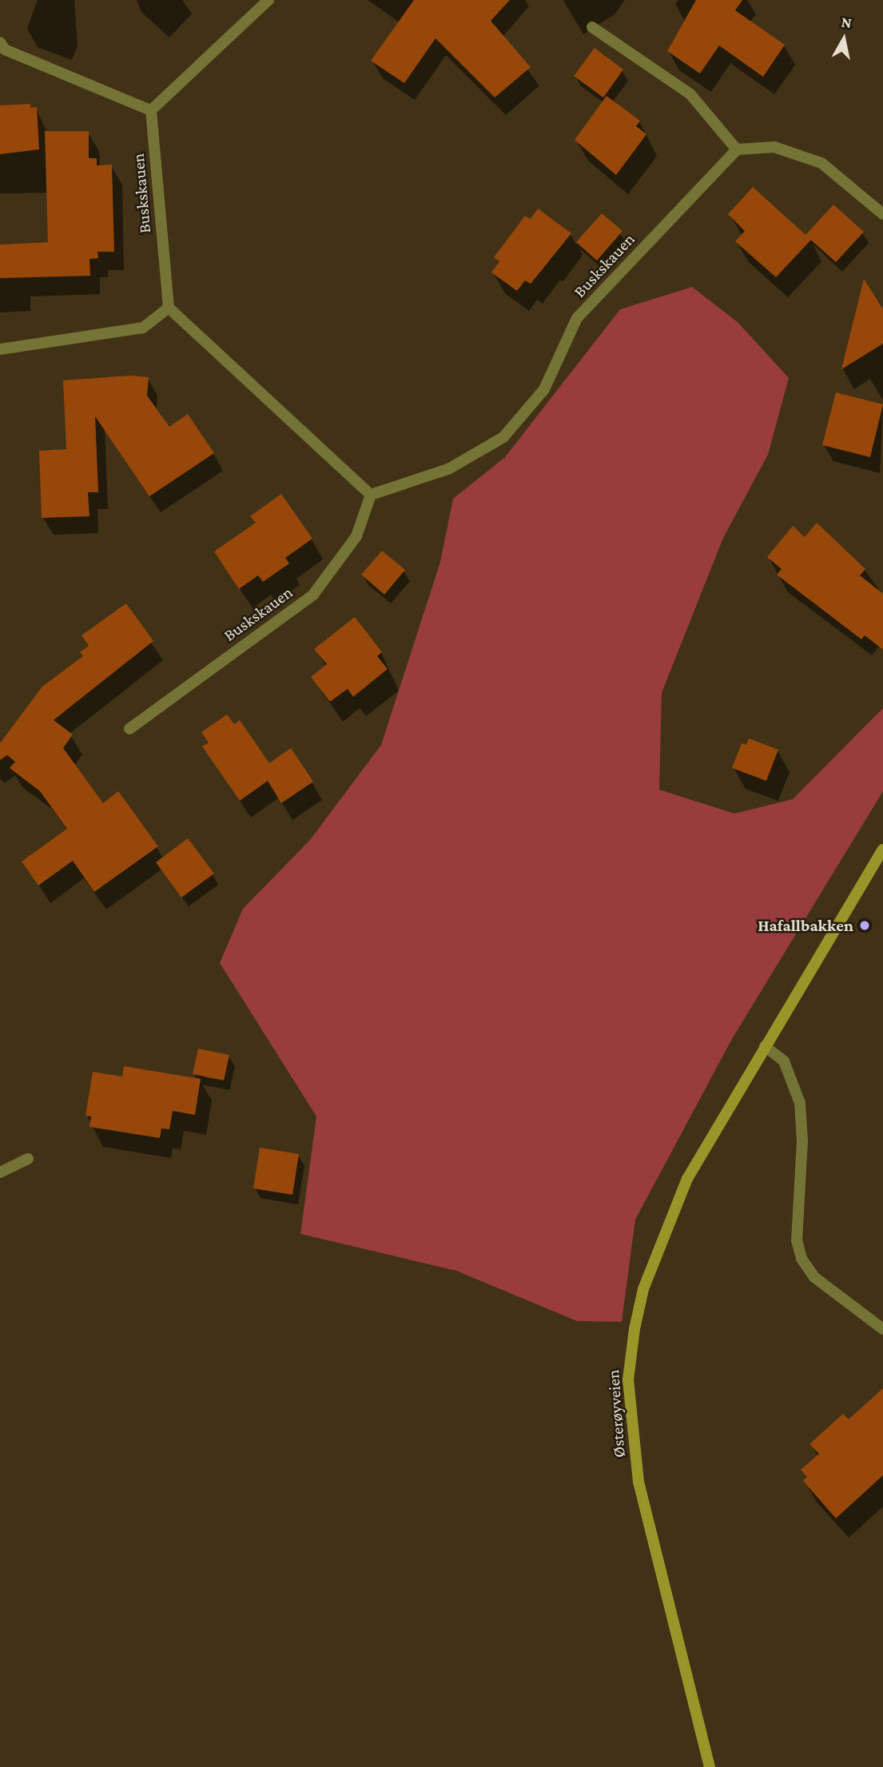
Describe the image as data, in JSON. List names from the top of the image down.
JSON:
{
  "streets": {
    "main road": ["Østerøyveien"],
    "street": ["Buskskauen"]
  },
  "places": ["Hafallbakken"],
  "north": "top"
}
